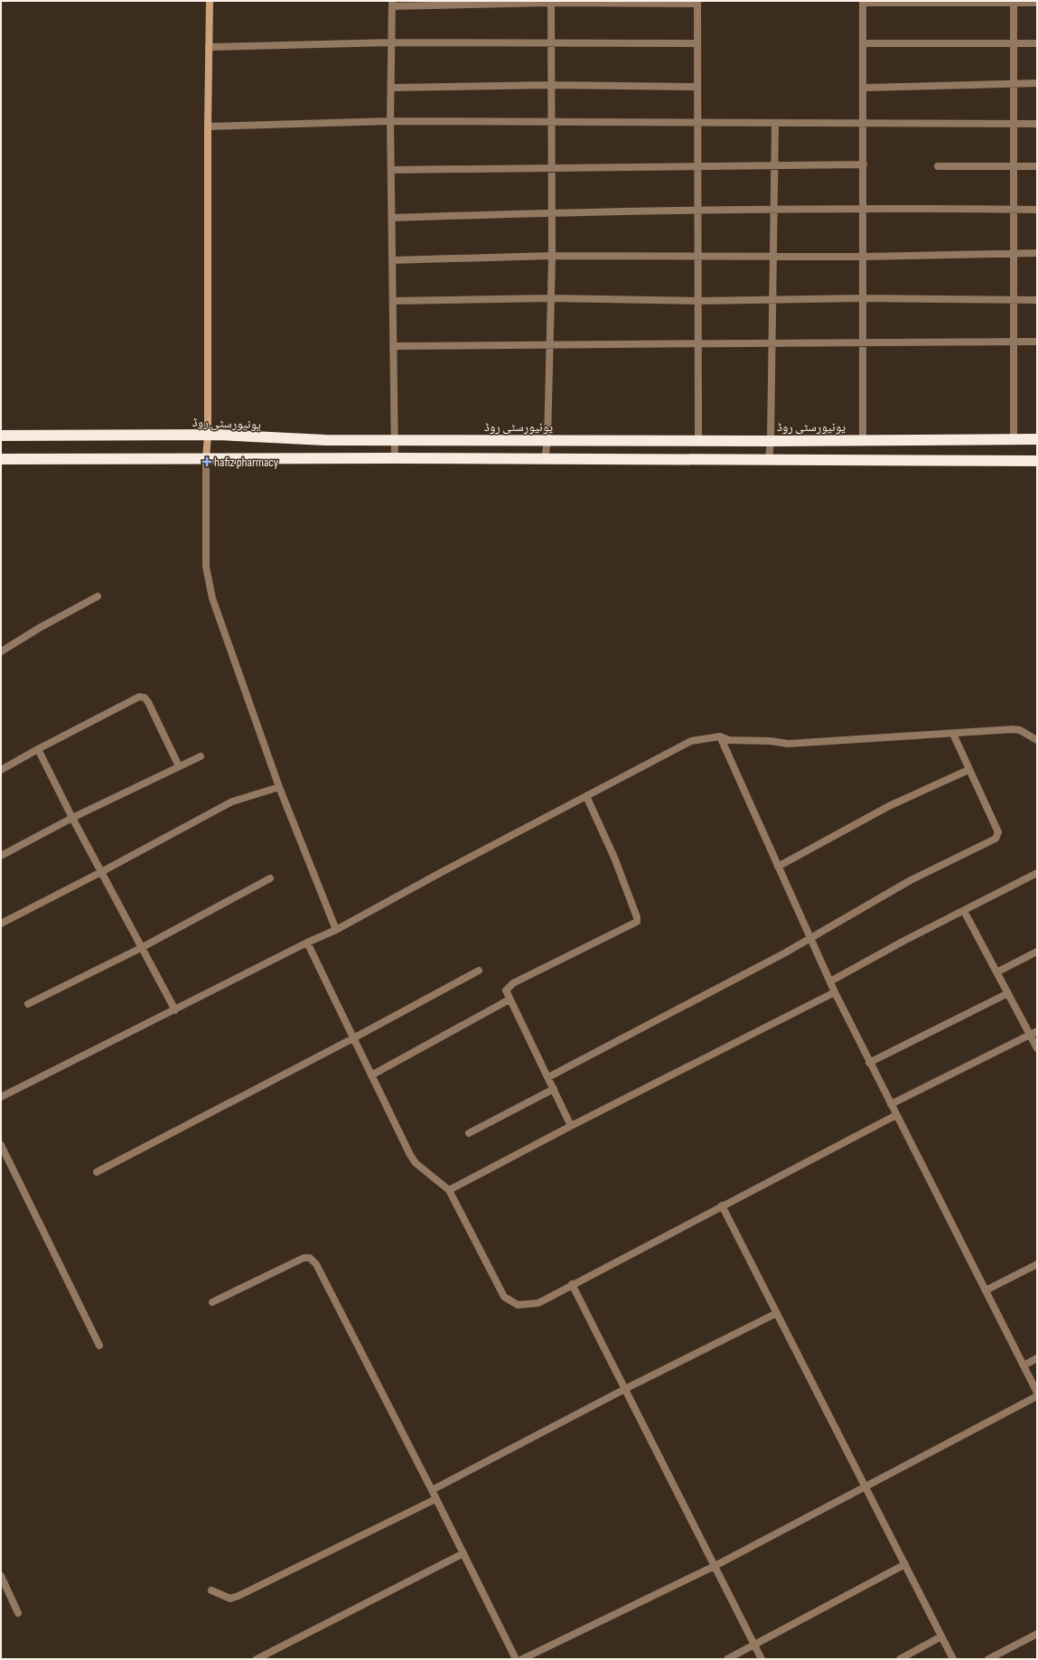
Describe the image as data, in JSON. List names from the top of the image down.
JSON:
{
  "streets": {
    "highway": ["یونیورسٹی روڈ"]
  },
  "places": {
    "health": ["hafiz pharmacy"]
  }
}
